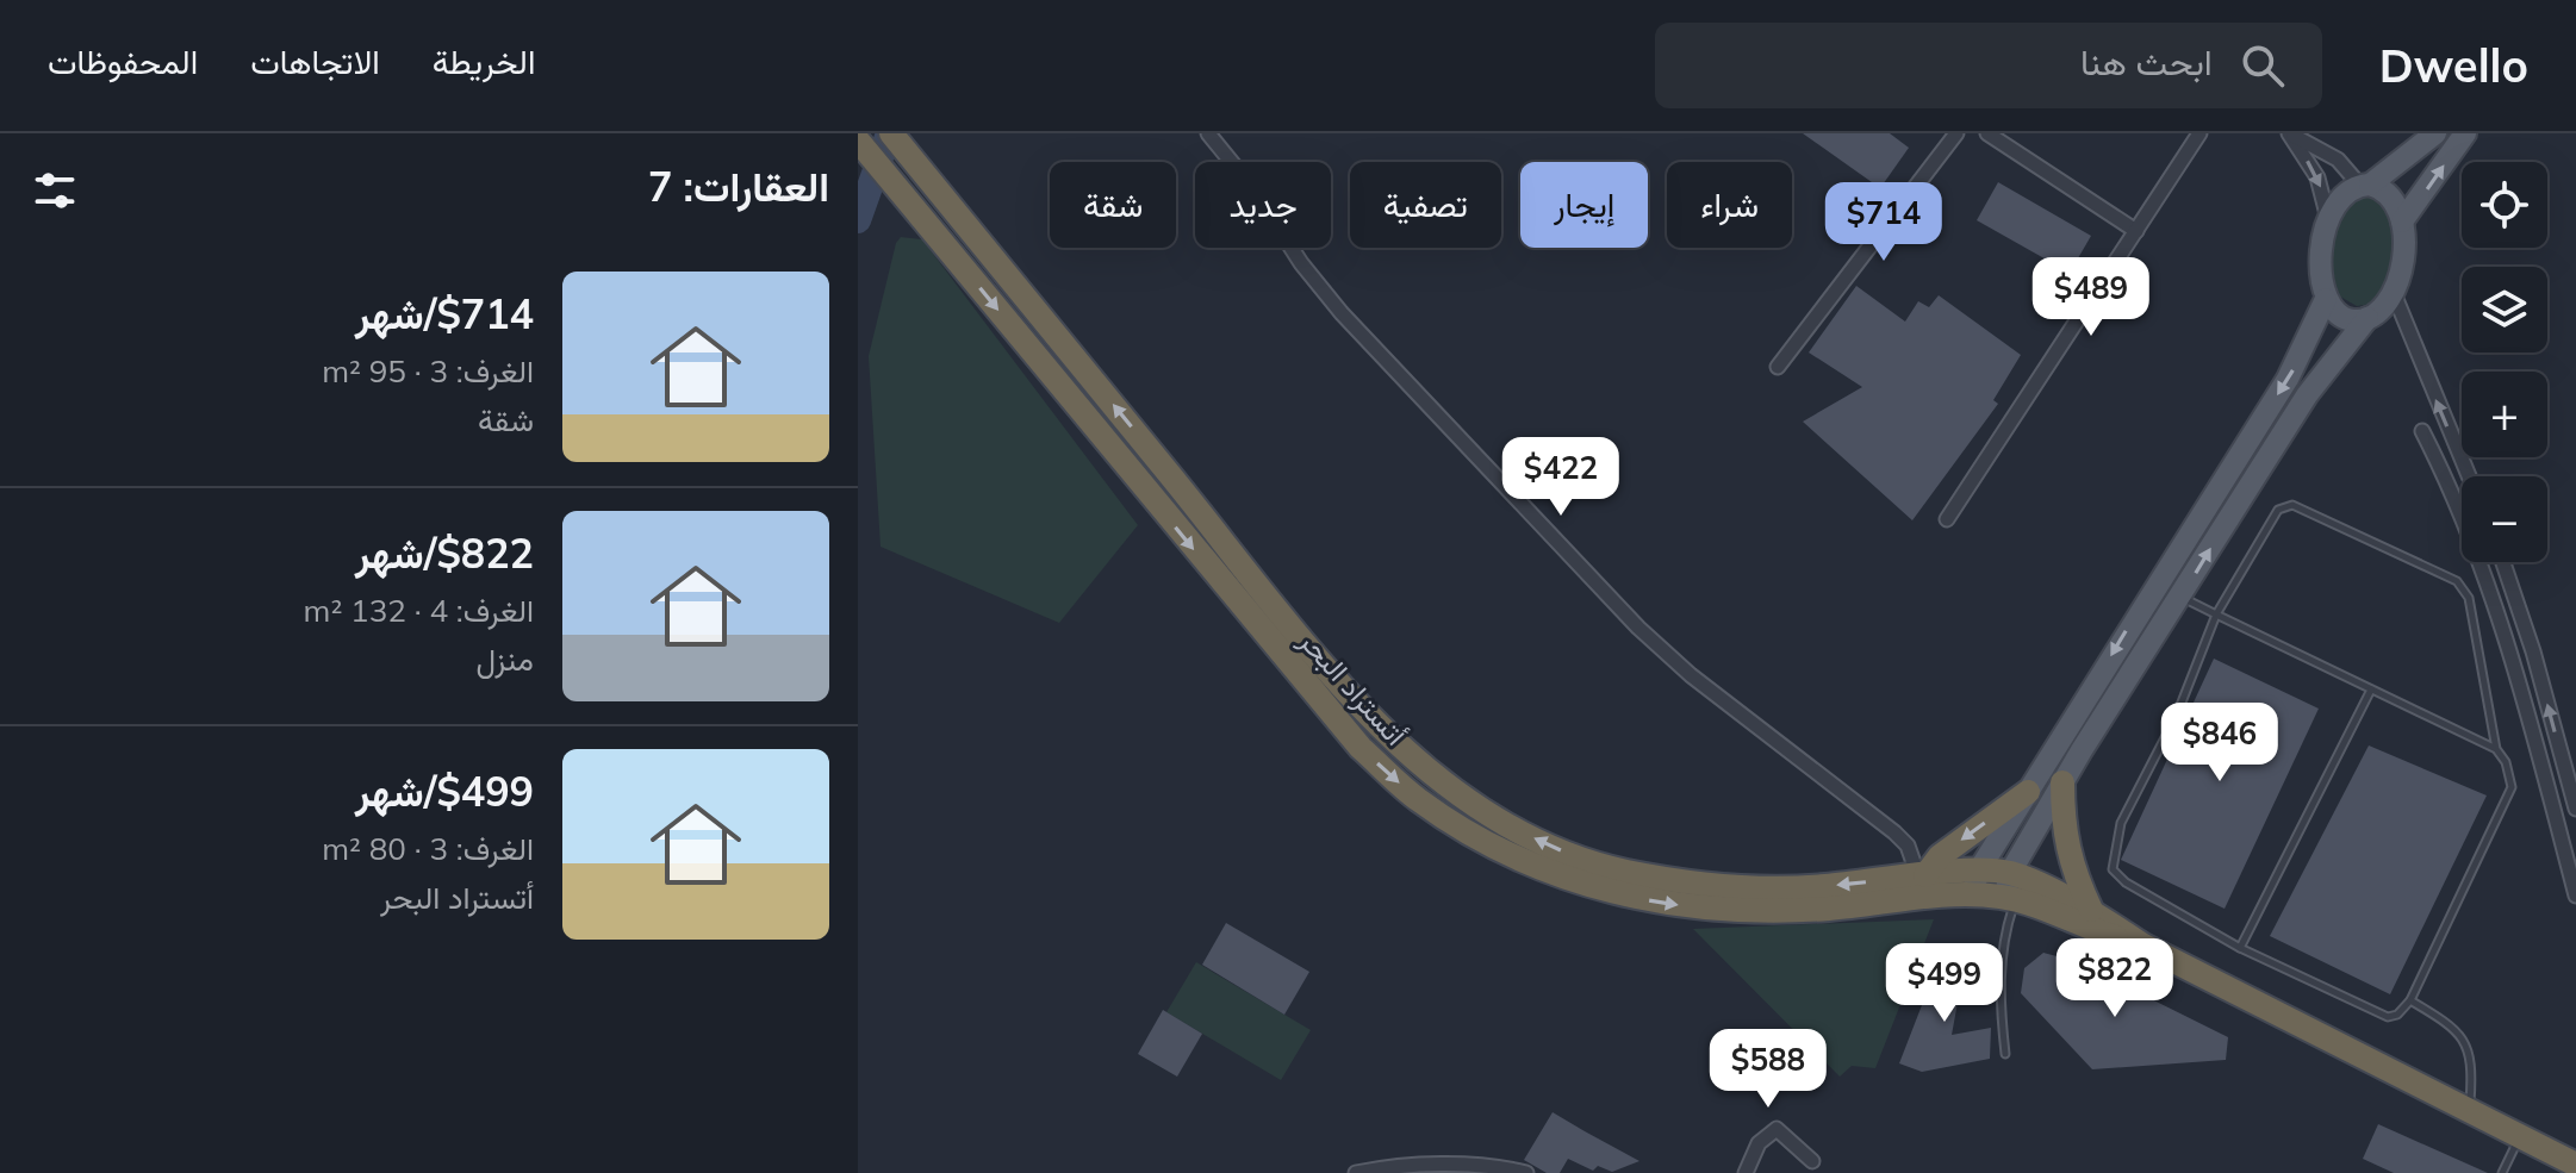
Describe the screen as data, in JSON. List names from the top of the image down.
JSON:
{
  "streets": {
    "highway": ["أتستراد البحر"]
  },
  "page": {
    "header": "Dwello",
    "search": "ابحث هنا",
    "nav": ["الخريطة", "الاتجاهات", "المحفوظات"],
    "heading": "العقارات: 7",
    "map_buttons": ["+", "−"],
    "chip": [
      "شراء",
      "إيجار",
      "تصفية",
      "جديد",
      "شقة"
    ],
    "price": [
      "$714",
      "$489",
      "$422",
      "$846",
      "$822",
      "$499",
      "$588"
    ],
    "list": [
      {
        "name": "$714/شهر",
        "note": "الغرف: 3 · 95 m² · شقة"
      },
      {
        "name": "$822/شهر",
        "note": "الغرف: 4 · 132 m² · منزل"
      },
      {
        "name": "$499/شهر",
        "note": "الغرف: 3 · 80 m² · أتستراد البحر"
      }
    ]
  }
}
